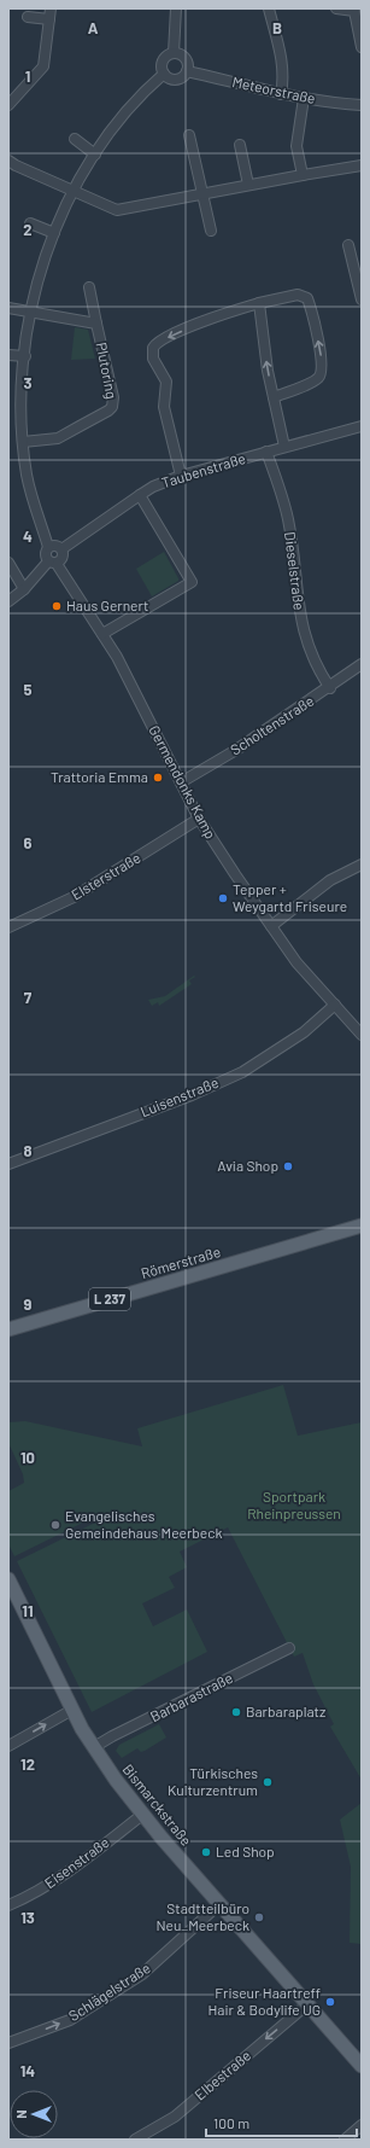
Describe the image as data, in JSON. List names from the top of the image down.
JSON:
{
  "streets": {
    "main road": ["Römerstraße", "L 237", "Bismarckstraße"],
    "street": [
      "Meteorstraße",
      "Plutoring",
      "Taubenstraße",
      "Dieselstraße",
      "Scholtenstraße",
      "Germendonks Kamp",
      "Elsterstraße",
      "Luisenstraße",
      "Barbarastraße",
      "Eisenstraße",
      "Schlägelstraße",
      "Elbestraße"
    ]
  },
  "crossings": [
    ["Taubenstraße", "Dieselstraße"],
    ["Taubenstraße", "Germendonks Kamp"],
    ["Dieselstraße", "Scholtenstraße"],
    ["Scholtenstraße", "Germendonks Kamp"],
    ["Germendonks Kamp", "Elsterstraße"],
    ["Germendonks Kamp", "Luisenstraße"],
    ["Barbarastraße", "Bismarckstraße"],
    ["Bismarckstraße", "Eisenstraße"],
    ["Bismarckstraße", "Schlägelstraße"],
    ["Bismarckstraße", "Elbestraße"]
  ],
  "one_way": ["Schlägelstraße", "Elbestraße"],
  "parks": ["Sportpark Rheinpreussen"],
  "places": [
    "Haus Gernert",
    "Trattoria Emma",
    "Tepper + Weygartd Friseure",
    "Avia Shop",
    "Evangelisches Gemeindehaus Meerbeck",
    "Barbaraplatz",
    "Türkisches Kulturzentrum",
    "Led Shop",
    "Stadtteilbüro Neu_Meerbeck",
    "Friseur Haartreff Hair & Bodylife UG"
  ],
  "scale_bar": "100 m",
  "north": "left",
  "grid": {
    "columns": ["A", "B"],
    "rows": [
      "1",
      "2",
      "3",
      "4",
      "5",
      "6",
      "7",
      "8",
      "9",
      "10",
      "11",
      "12",
      "13",
      "14"
    ]
  }
}
